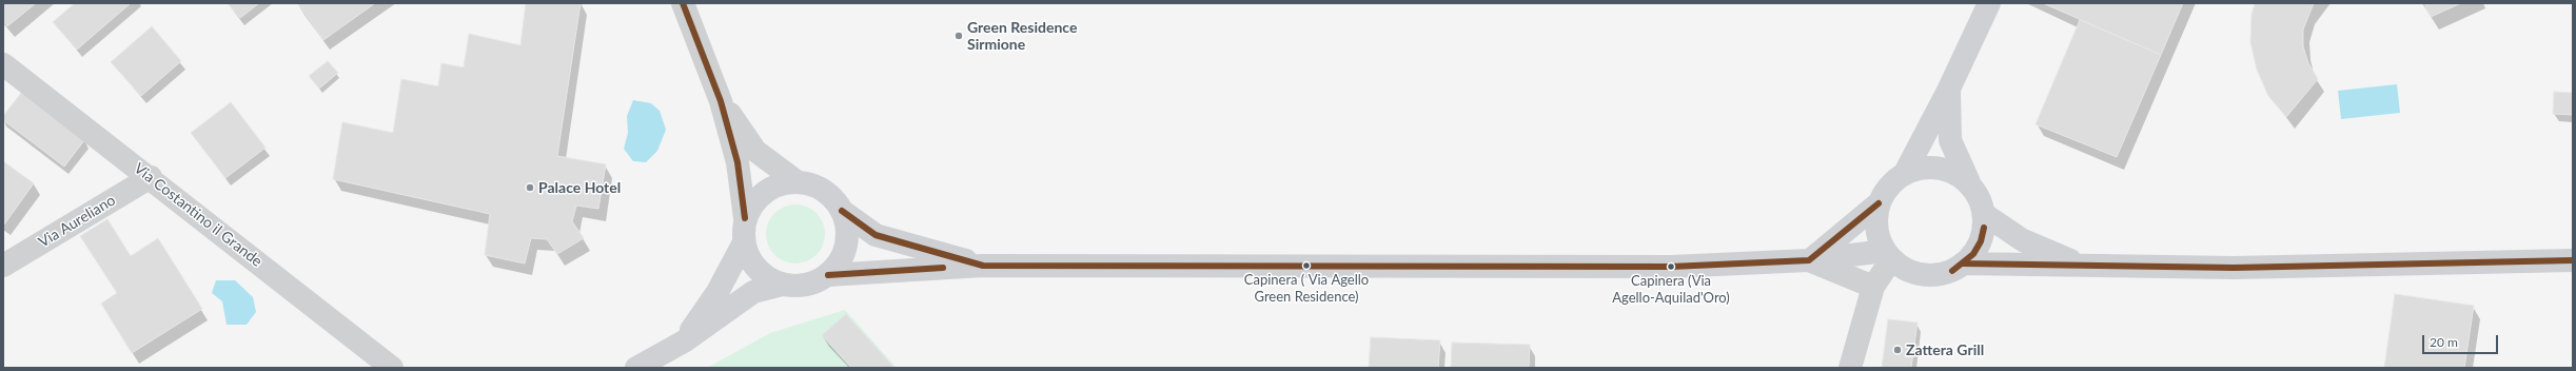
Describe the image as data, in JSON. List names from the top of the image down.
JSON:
{
  "streets": {
    "street": ["Via Costantino il Grande", "Via Aureliano"]
  },
  "crossings": [
    ["Via Costantino il Grande", "Via Aureliano"]
  ],
  "places": [
    "Green Residence Sirmione",
    "Palace Hotel",
    "Capinera ( Via Agello Green Residence)",
    "Capinera (Via Agello-Aquilad'Oro)",
    "Zattera Grill"
  ],
  "scale_bar": "20 m"
}
